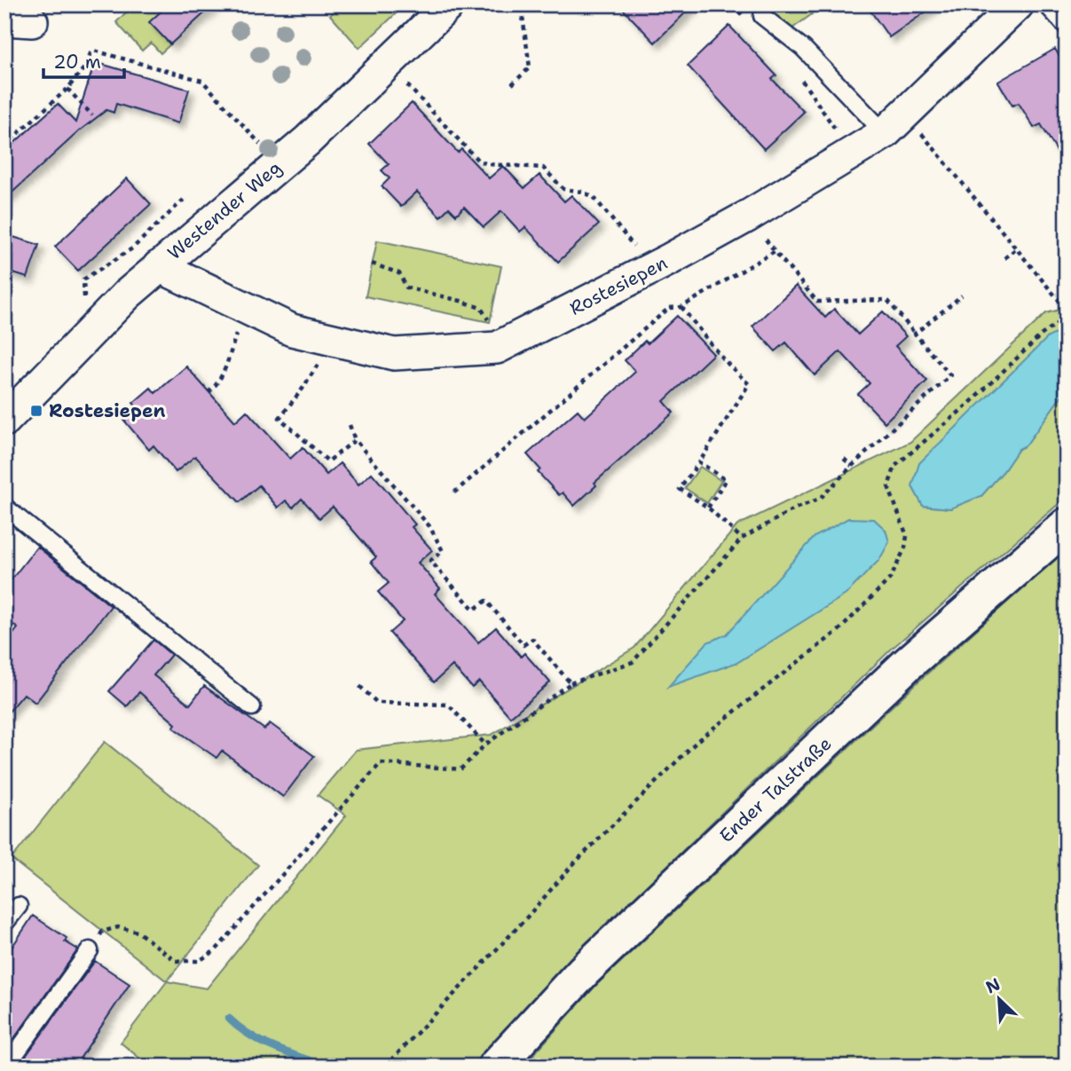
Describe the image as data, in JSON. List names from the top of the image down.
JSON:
{
  "streets": {
    "main road": ["Ender Talstraße"],
    "street": ["Westender Weg", "Rostesiepen"]
  },
  "crossings": [
    ["Westender Weg", "Rostesiepen"]
  ],
  "places": {
    "transit": ["Rostesiepen"]
  },
  "scale_bar": "20 m",
  "north": "top left"
}
